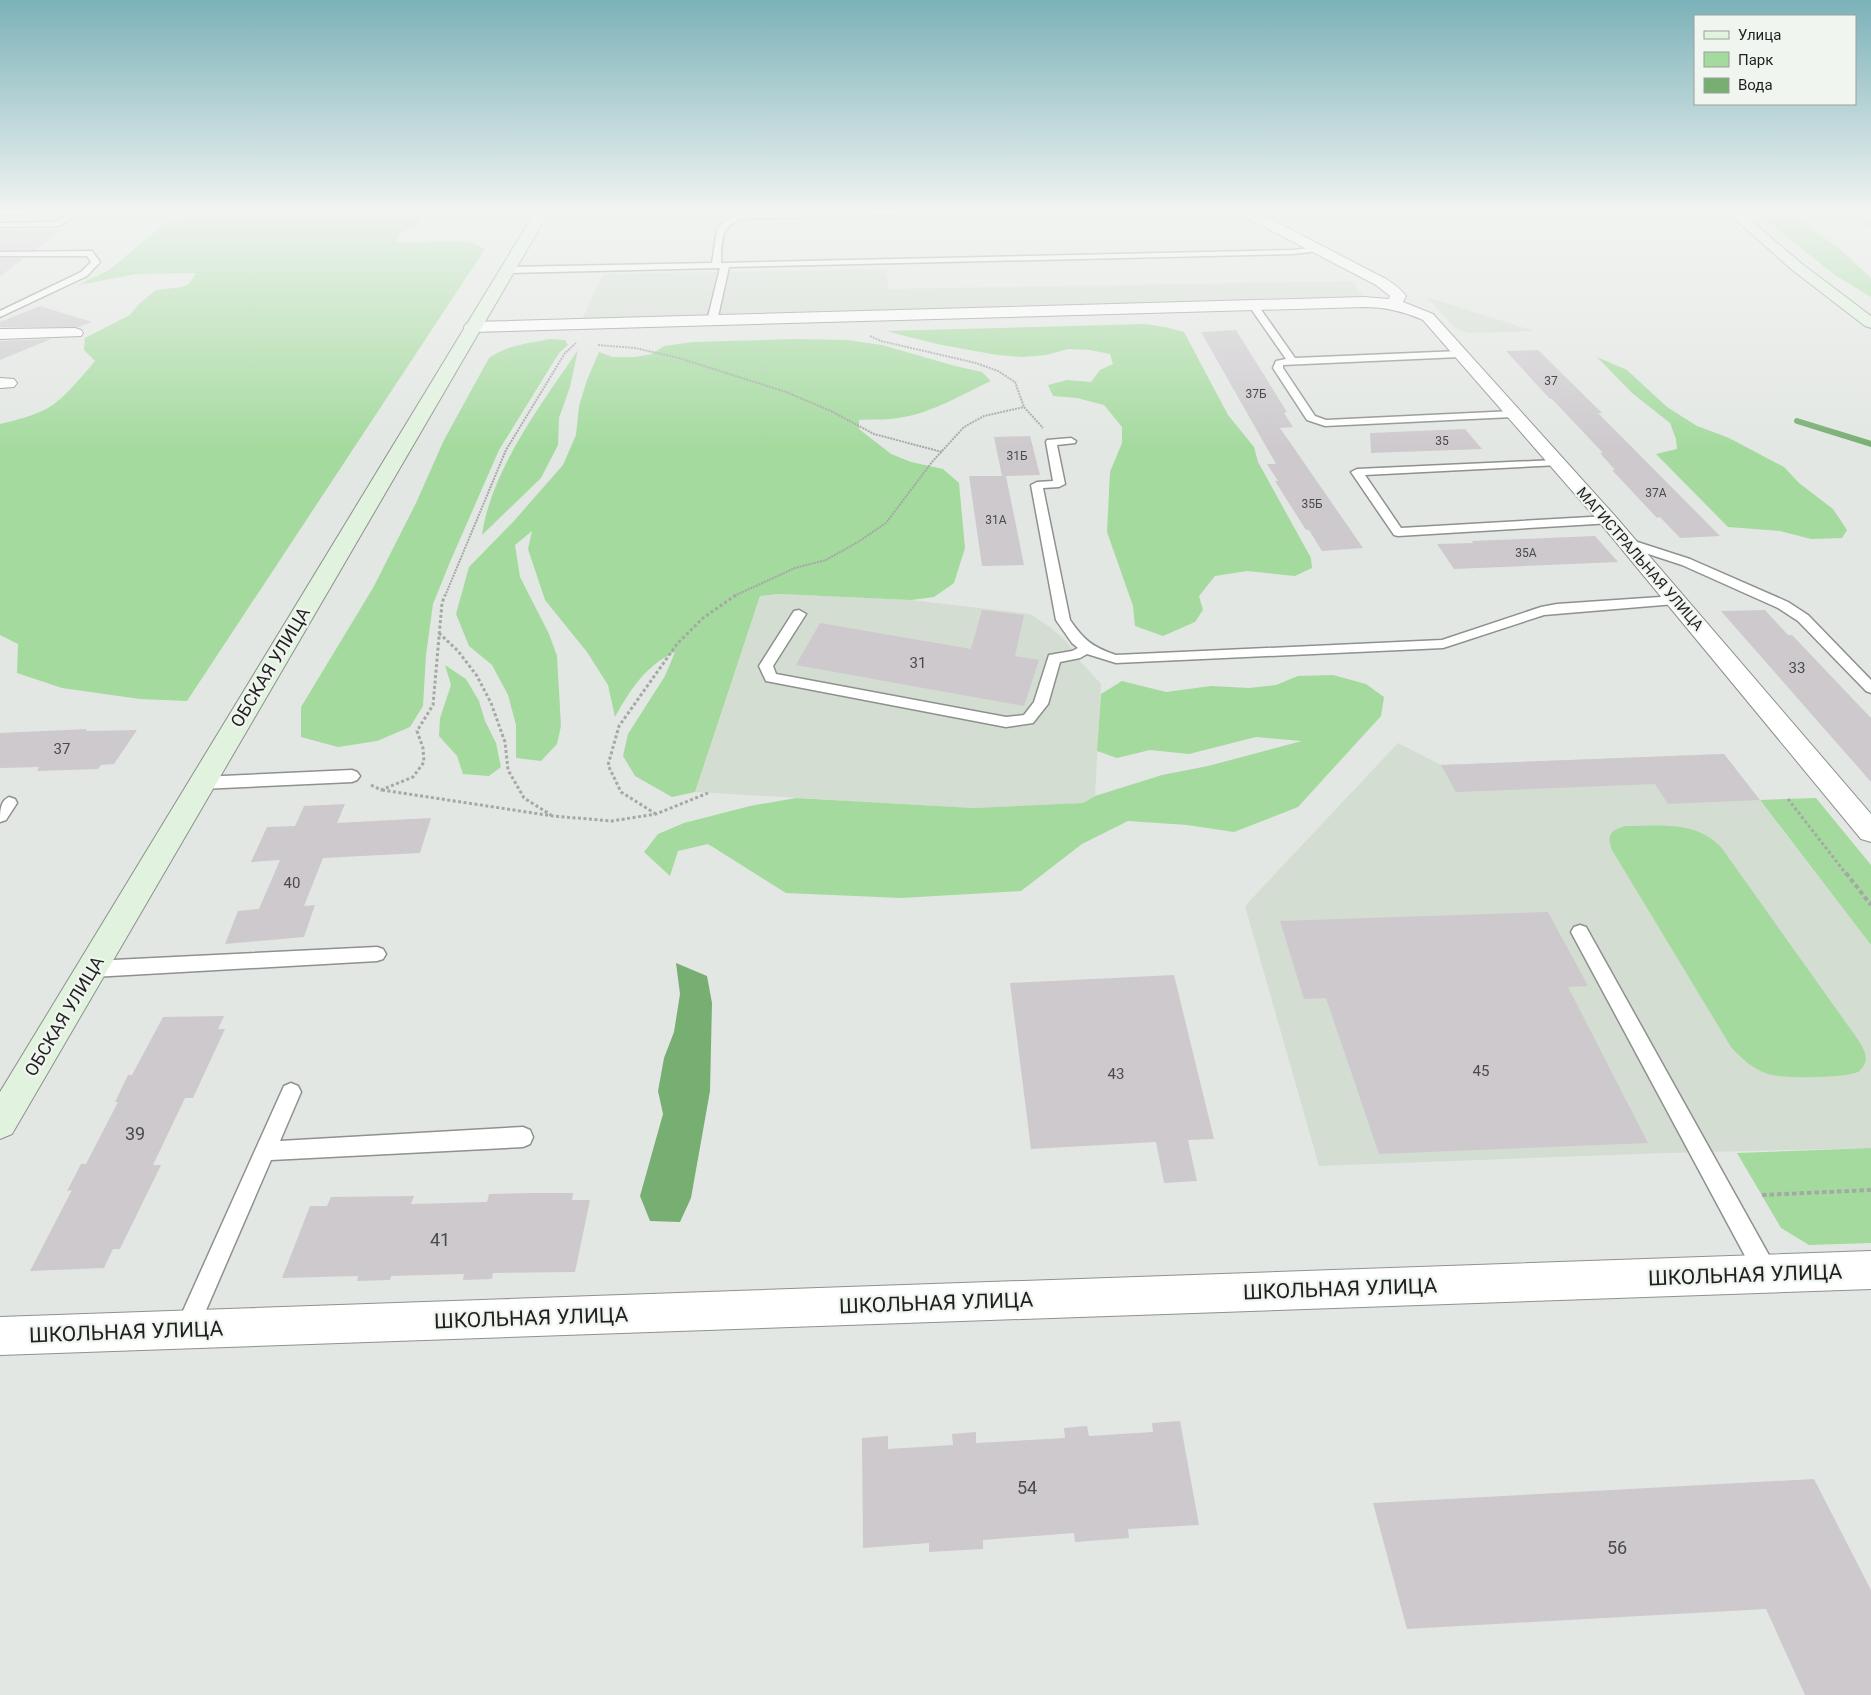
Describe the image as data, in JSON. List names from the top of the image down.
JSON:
{
  "streets": {
    "street": ["МАГИСТРАЛЬНАЯ УЛИЦА", "ОБСКАЯ УЛИЦА", "ШКОЛЬНАЯ УЛИЦА"]
  },
  "crossings": [
    ["МАГИСТРАЛЬНАЯ УЛИЦА", "ОБСКАЯ УЛИЦА"]
  ],
  "house_numbers": [
    "37",
    "37Б",
    "35",
    "31Б",
    "37А",
    "35Б",
    "31А",
    "35А",
    "31",
    "33",
    "37",
    "40",
    "45",
    "43",
    "39",
    "41",
    "54",
    "56"
  ],
  "legend": ["Улица", "Парк", "Вода"]
}
